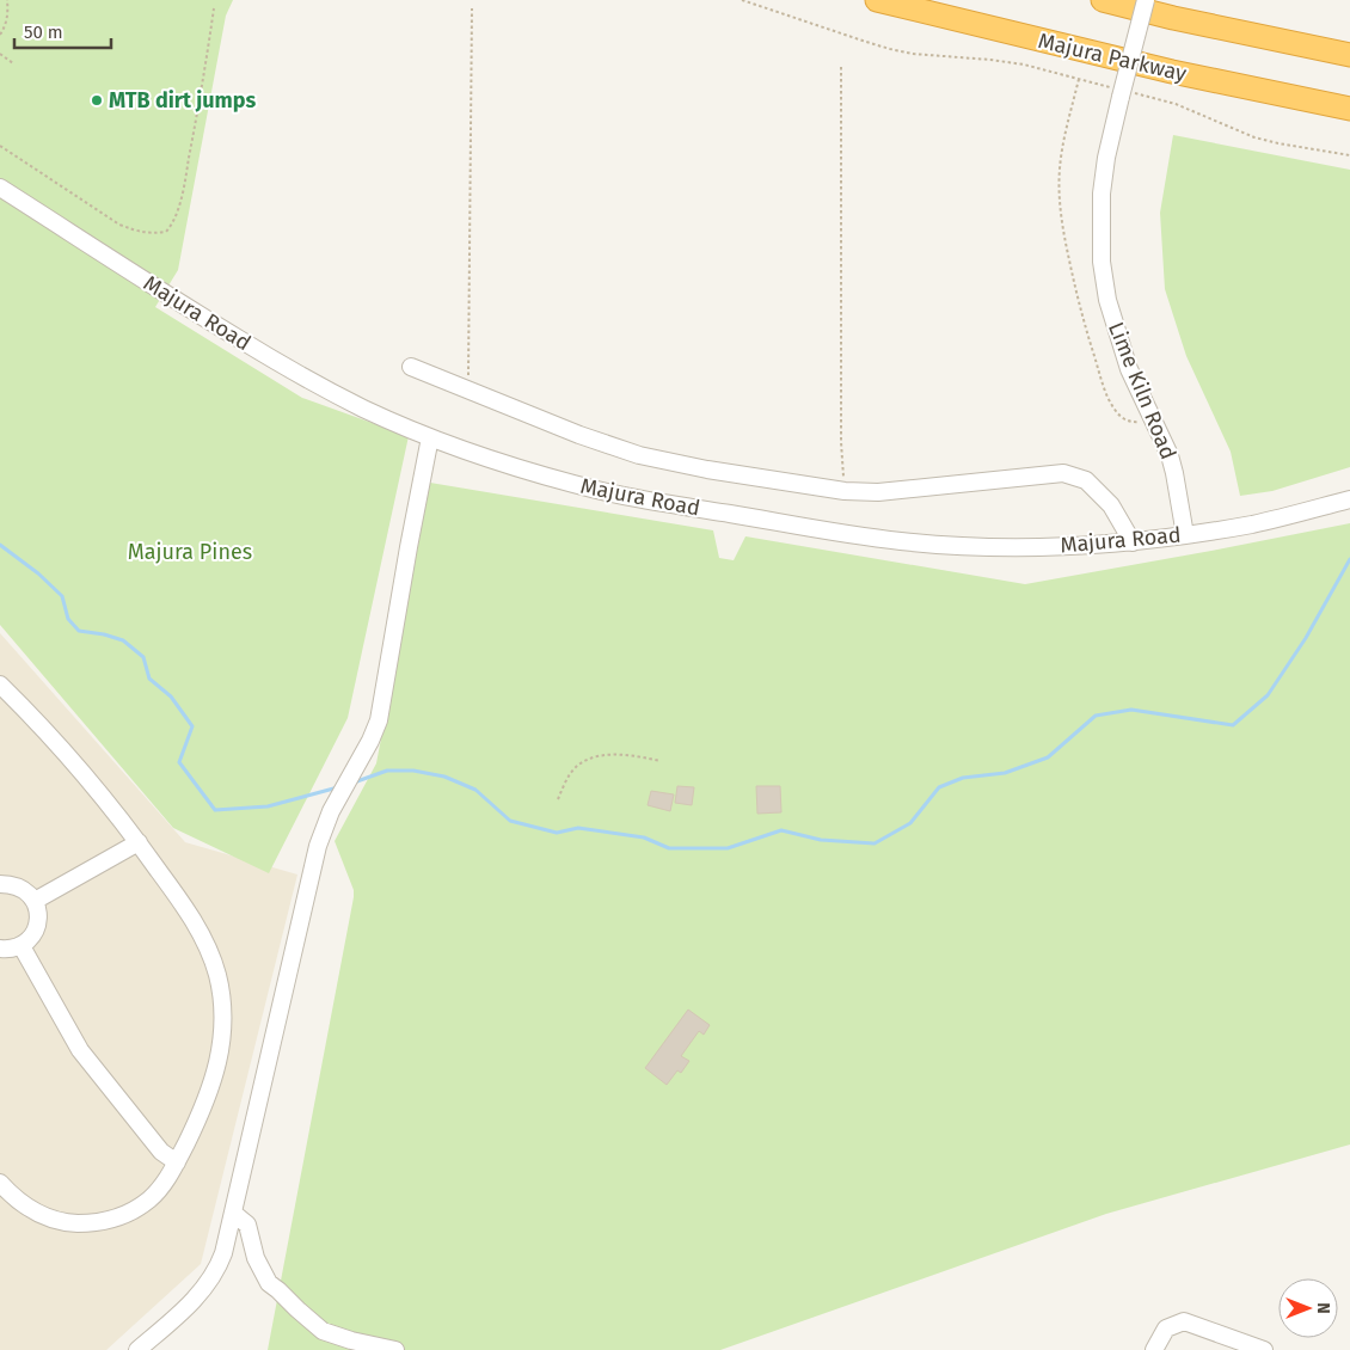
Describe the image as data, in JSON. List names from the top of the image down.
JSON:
{
  "streets": {
    "highway": ["Majura Parkway"],
    "street": ["Majura Road", "Lime Kiln Road"]
  },
  "crossings": [
    ["Majura Road", "Lime Kiln Road"]
  ],
  "parks": ["Majura Pines"],
  "places": ["MTB dirt jumps"],
  "scale_bar": "50 m",
  "north": "right"
}
